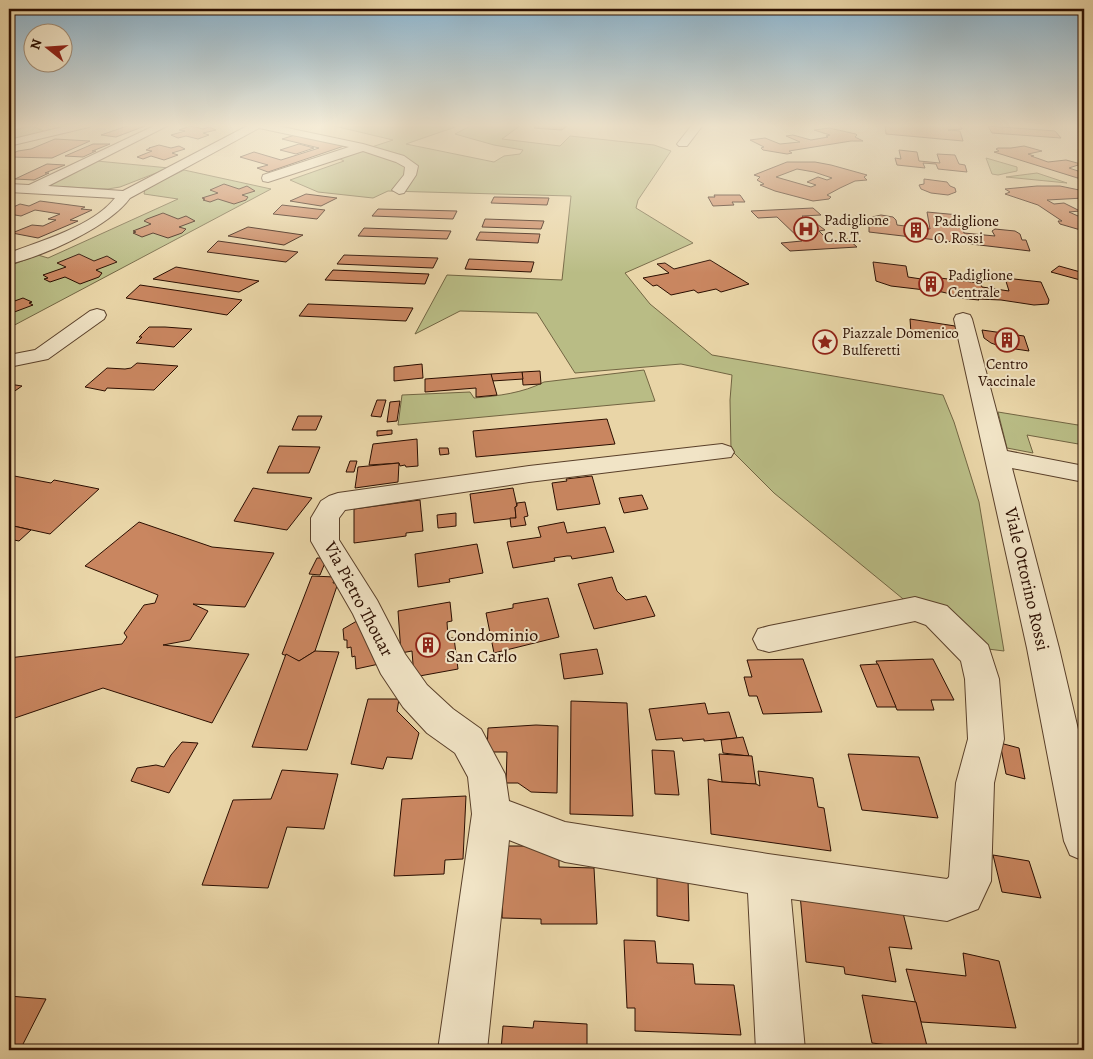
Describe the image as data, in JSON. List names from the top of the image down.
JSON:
{
  "streets": {
    "street": ["Viale Ottorino Rossi", "Via Pietro Thouar"]
  },
  "places": {
    "hospital": ["Padiglione C.R.T."],
    "building": [
      "Padiglione O. Rossi",
      "Padiglione Centrale",
      "Centro Vaccinale",
      "Condominio San Carlo"
    ],
    "place": ["Piazzale Domenico Bulferetti"]
  },
  "north": "left"
}
